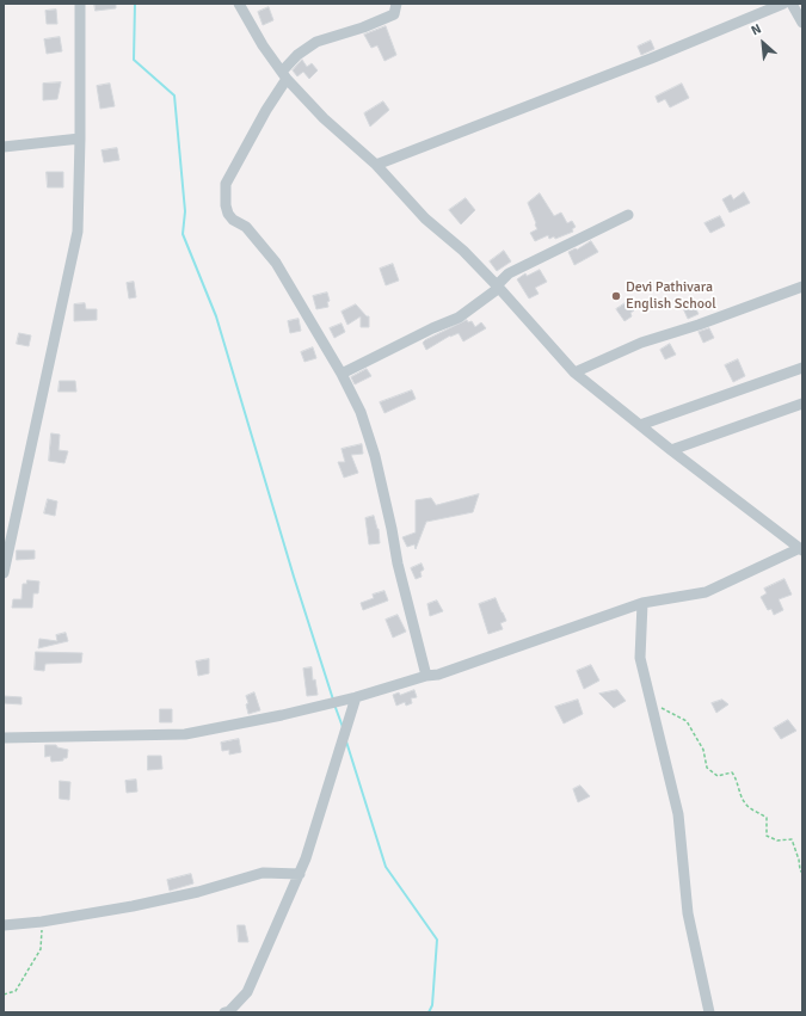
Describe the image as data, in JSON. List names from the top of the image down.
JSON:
{
  "places": ["Devi Pathivara English School"],
  "north": "top left"
}
